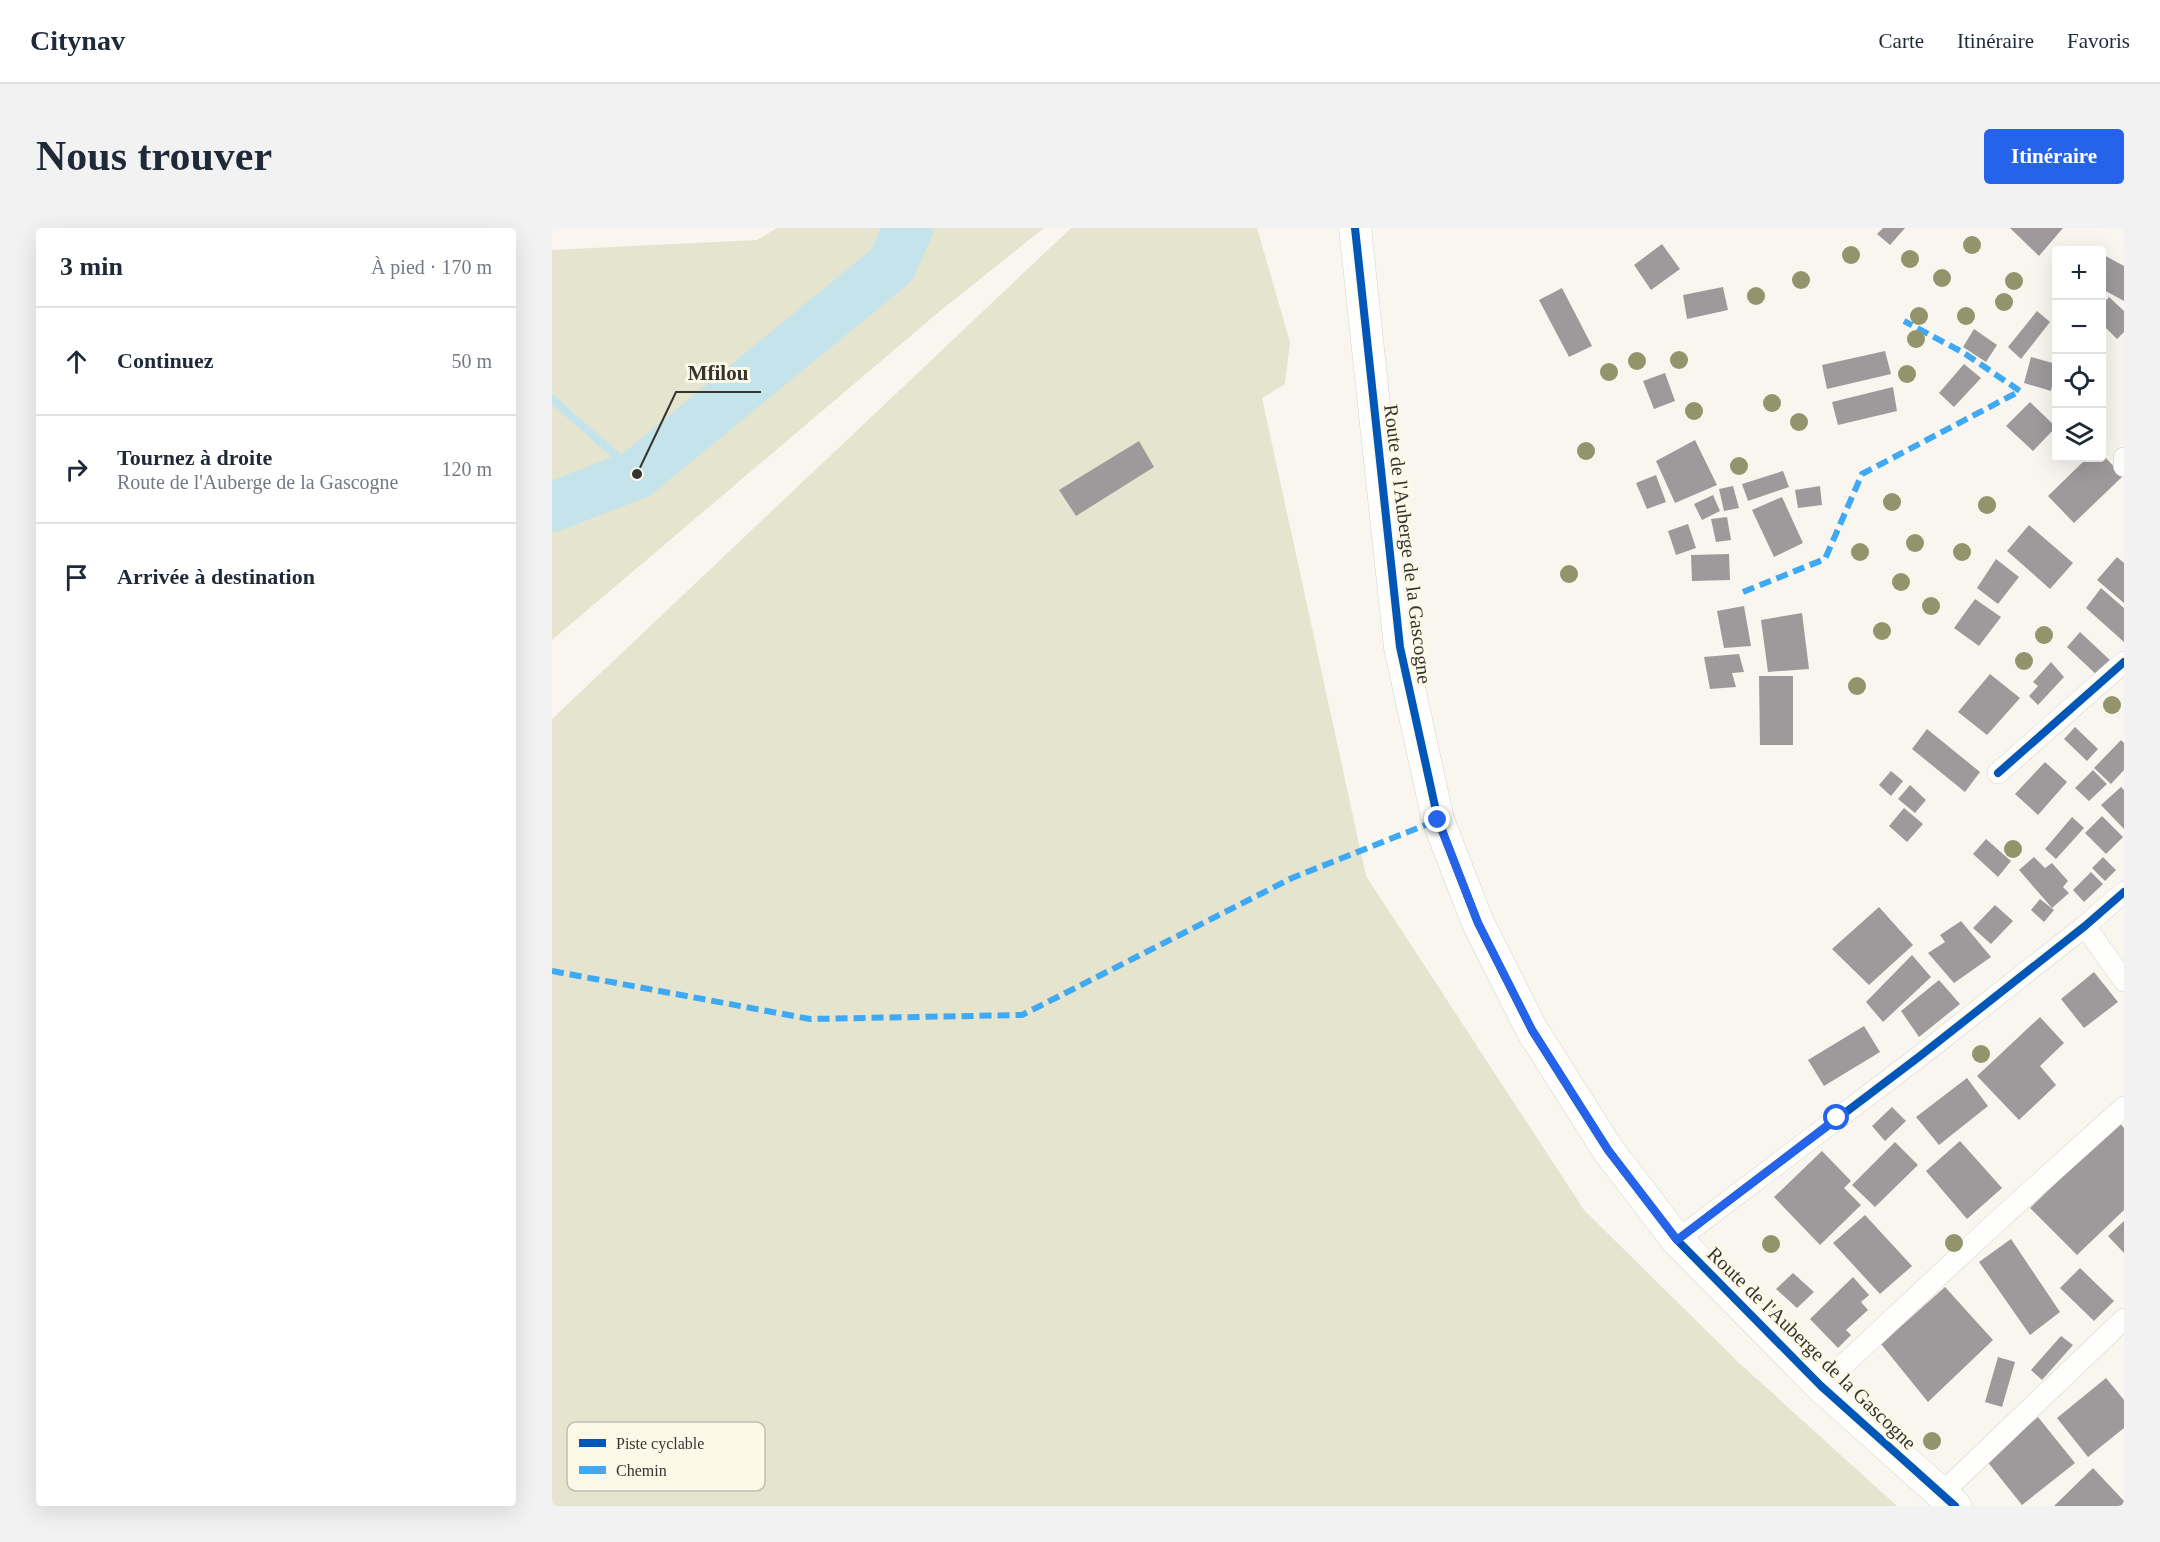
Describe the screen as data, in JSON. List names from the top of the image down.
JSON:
{
  "streets": {
    "street": ["Route de l'Auberge de la Gascogne"]
  },
  "places": ["Mfilou"],
  "legend": ["Piste cyclable", "Chemin"],
  "page": {
    "header": "Citynav",
    "nav": ["Carte", "Itinéraire", "Favoris"],
    "buttons": "Itinéraire",
    "title": "Nous trouver",
    "heading": ["3 min", "À pied · 170 m"],
    "map_buttons": ["+", "−"],
    "list": [
      ["Continuez", "50 m"],
      ["Tournez à droite", "Route de l'Auberge de la Gascogne", "120 m"],
      "Arrivée à destination"
    ]
  }
}
